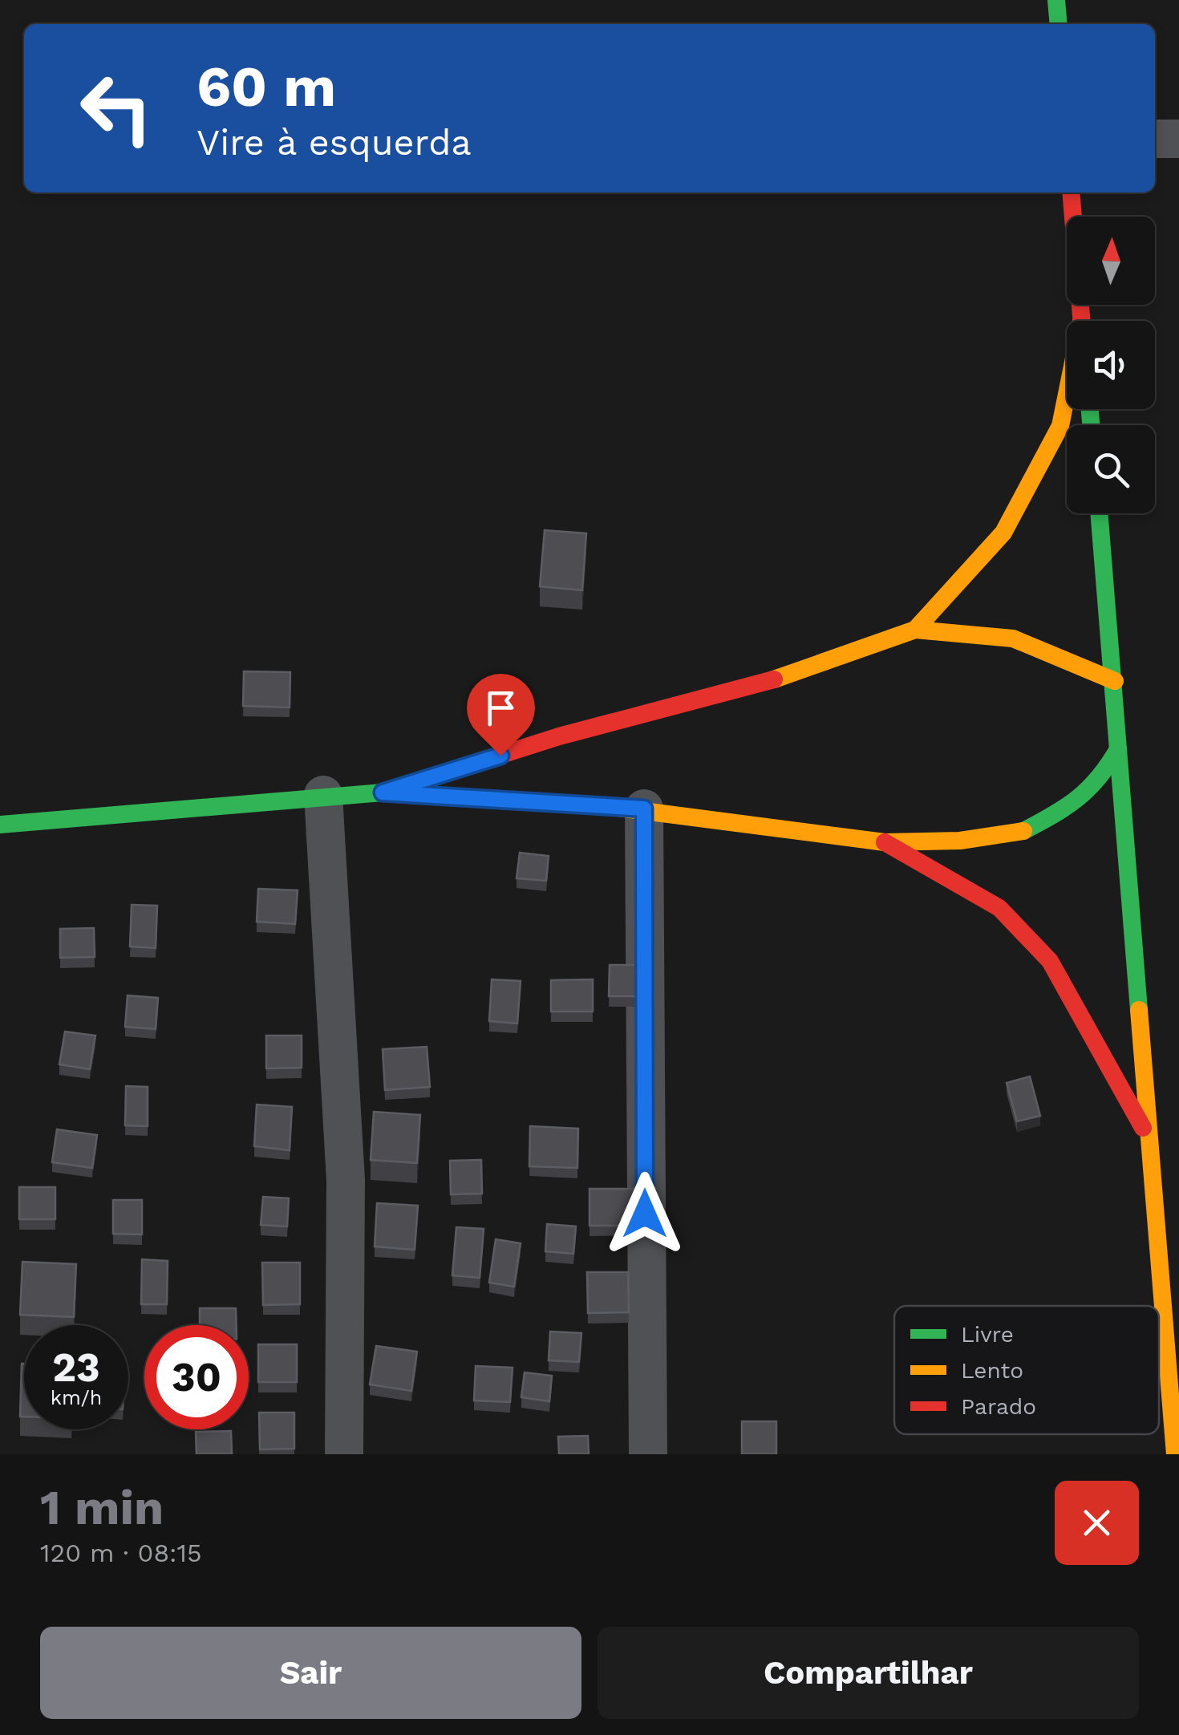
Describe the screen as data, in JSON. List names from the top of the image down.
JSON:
{
  "legend": ["Livre", "Lento", "Parado"],
  "north": "top",
  "page": {
    "turn": ["60 m", "Vire à esquerda"],
    "speed": "23 km/h",
    "limit": "30",
    "heading": ["1 min", "120 m · 08:15"],
    "buttons": ["Sair", "Compartilhar"]
  }
}
